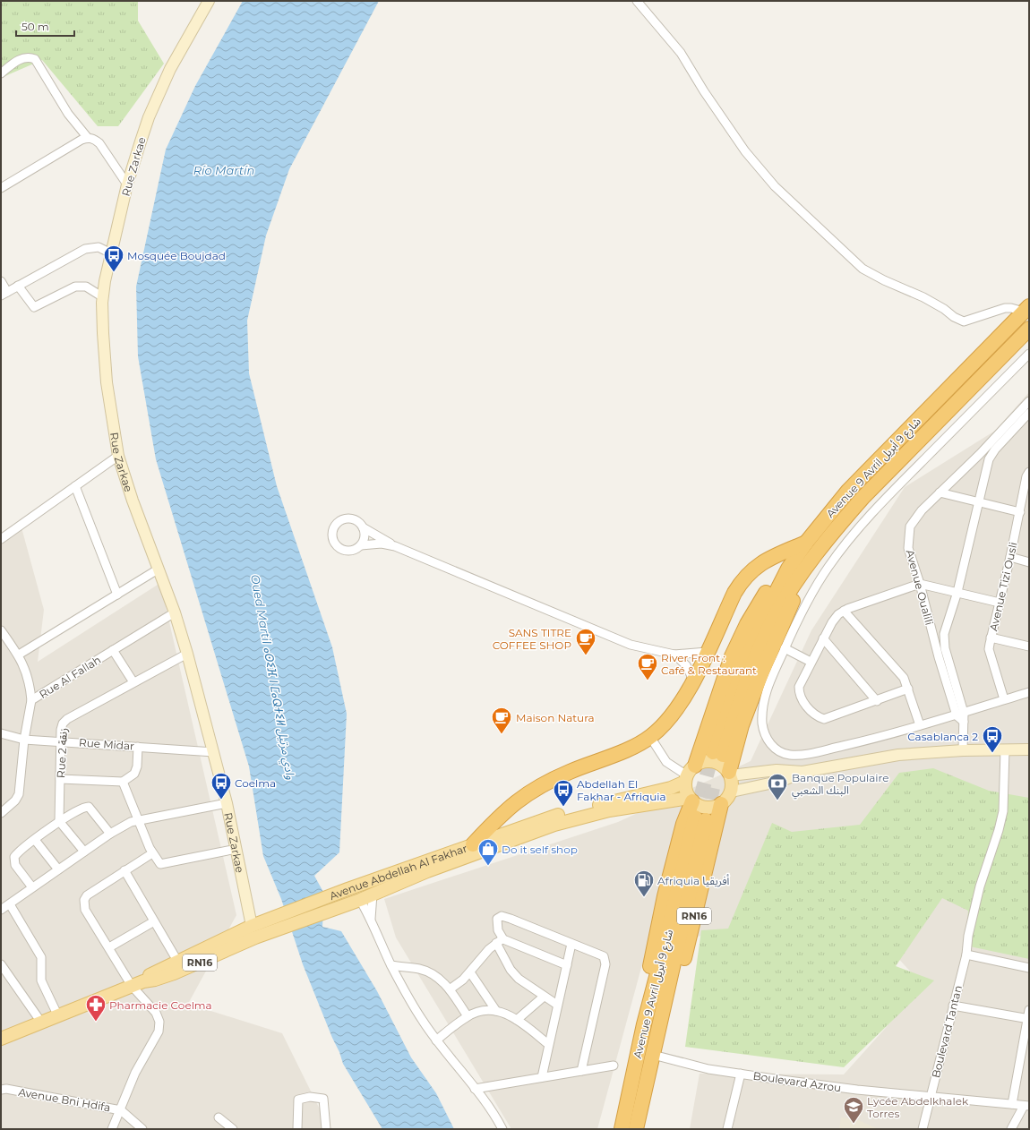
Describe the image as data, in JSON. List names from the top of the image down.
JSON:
{
  "streets": {
    "highway": ["Avenue 9 Avril شارع 9 أبريل", "RN16"],
    "main road": ["Avenue Abdellah Al Fakhar"],
    "street": [
      "Rue Zarkae",
      "Avenue Tizi Ousli",
      "Avenue Oualili",
      "Rue Al Fallah",
      "Rue Midar",
      "Rue 2 زنقة",
      "Boulevard Tantan",
      "Boulevard Azrou",
      "Avenue Bni Hdifa"
    ]
  },
  "crossings": [
    ["Rue Zarkae", "Rue Al Fallah"],
    ["Rue Zarkae", "Rue Midar"],
    ["Rue Zarkae", "Rue 2 زنقة"],
    ["Rue Zarkae", "Avenue Abdellah Al Fakhar"],
    ["Avenue 9 Avril شارع 9 أبريل", "RN16"],
    ["Avenue 9 Avril شارع 9 أبريل", "Boulevard Azrou"],
    ["Rue Al Fallah", "Rue Midar"],
    ["Rue Midar", "Rue 2 زنقة"],
    ["Avenue Abdellah Al Fakhar", "RN16"],
    ["Boulevard Tantan", "Boulevard Azrou"]
  ],
  "water": ["Río Martín", "Oued Martil ⴰⵙⵉⴼ ⵏ ⵎⴰⵕⵜⵉⵍ وادي مرتيل"],
  "places": {
    "bus stop": [
      "Mosquée Boujdad",
      "Casablanca 2",
      "Coelma",
      "Abdellah El Fakhar - Afriquia"
    ],
    "cafe": ["SANS TITRE COFFEE SHOP", "River Front : Café & Restaurant", "Maison Natura"],
    "bank": ["Banque Populaire البنك الشعبي"],
    "shop": ["Do it self shop"],
    "fuel station": ["Afriquia أفريقيا"],
    "pharmacy": ["Pharmacie Coelma"],
    "school or university": ["Lycée Abdelkhalek Torres"]
  },
  "scale_bar": "50 m"
}
